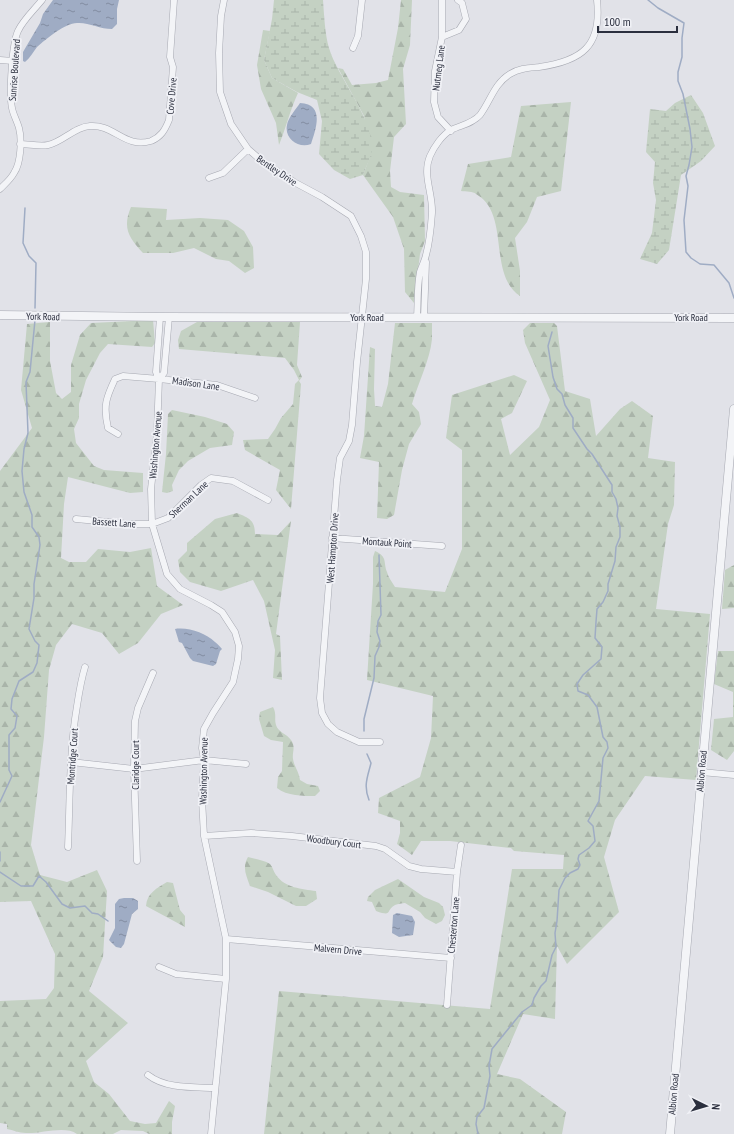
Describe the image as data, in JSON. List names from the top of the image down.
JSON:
{
  "streets": {
    "street": [
      "Nutmeg Lane",
      "Sunrise Boulevard",
      "Cove Drive",
      "Bentley Drive",
      "York Road",
      "Madison Lane",
      "Washington Avenue",
      "Sherman Lane",
      "Bassett Lane",
      "Montauk Point",
      "West Hampton Drive",
      "Montridge Court",
      "Claridge Court",
      "Albion Road",
      "Woodbury Court",
      "Chesterton Lane",
      "Malvern Drive"
    ]
  },
  "crossings": [
    ["Sunrise Boulevard", "Cove Drive"],
    ["Bentley Drive", "York Road"],
    ["Bentley Drive", "West Hampton Drive"],
    ["York Road", "Washington Avenue"],
    ["York Road", "West Hampton Drive"],
    ["Madison Lane", "Washington Avenue"],
    ["Washington Avenue", "Sherman Lane"],
    ["Washington Avenue", "Bassett Lane"],
    ["Washington Avenue", "Woodbury Court"],
    ["Washington Avenue", "Malvern Drive"],
    ["Sherman Lane", "Bassett Lane"],
    ["Montauk Point", "West Hampton Drive"],
    ["Woodbury Court", "Chesterton Lane"],
    ["Chesterton Lane", "Malvern Drive"]
  ],
  "scale_bar": "100 m",
  "north": "right"
}
